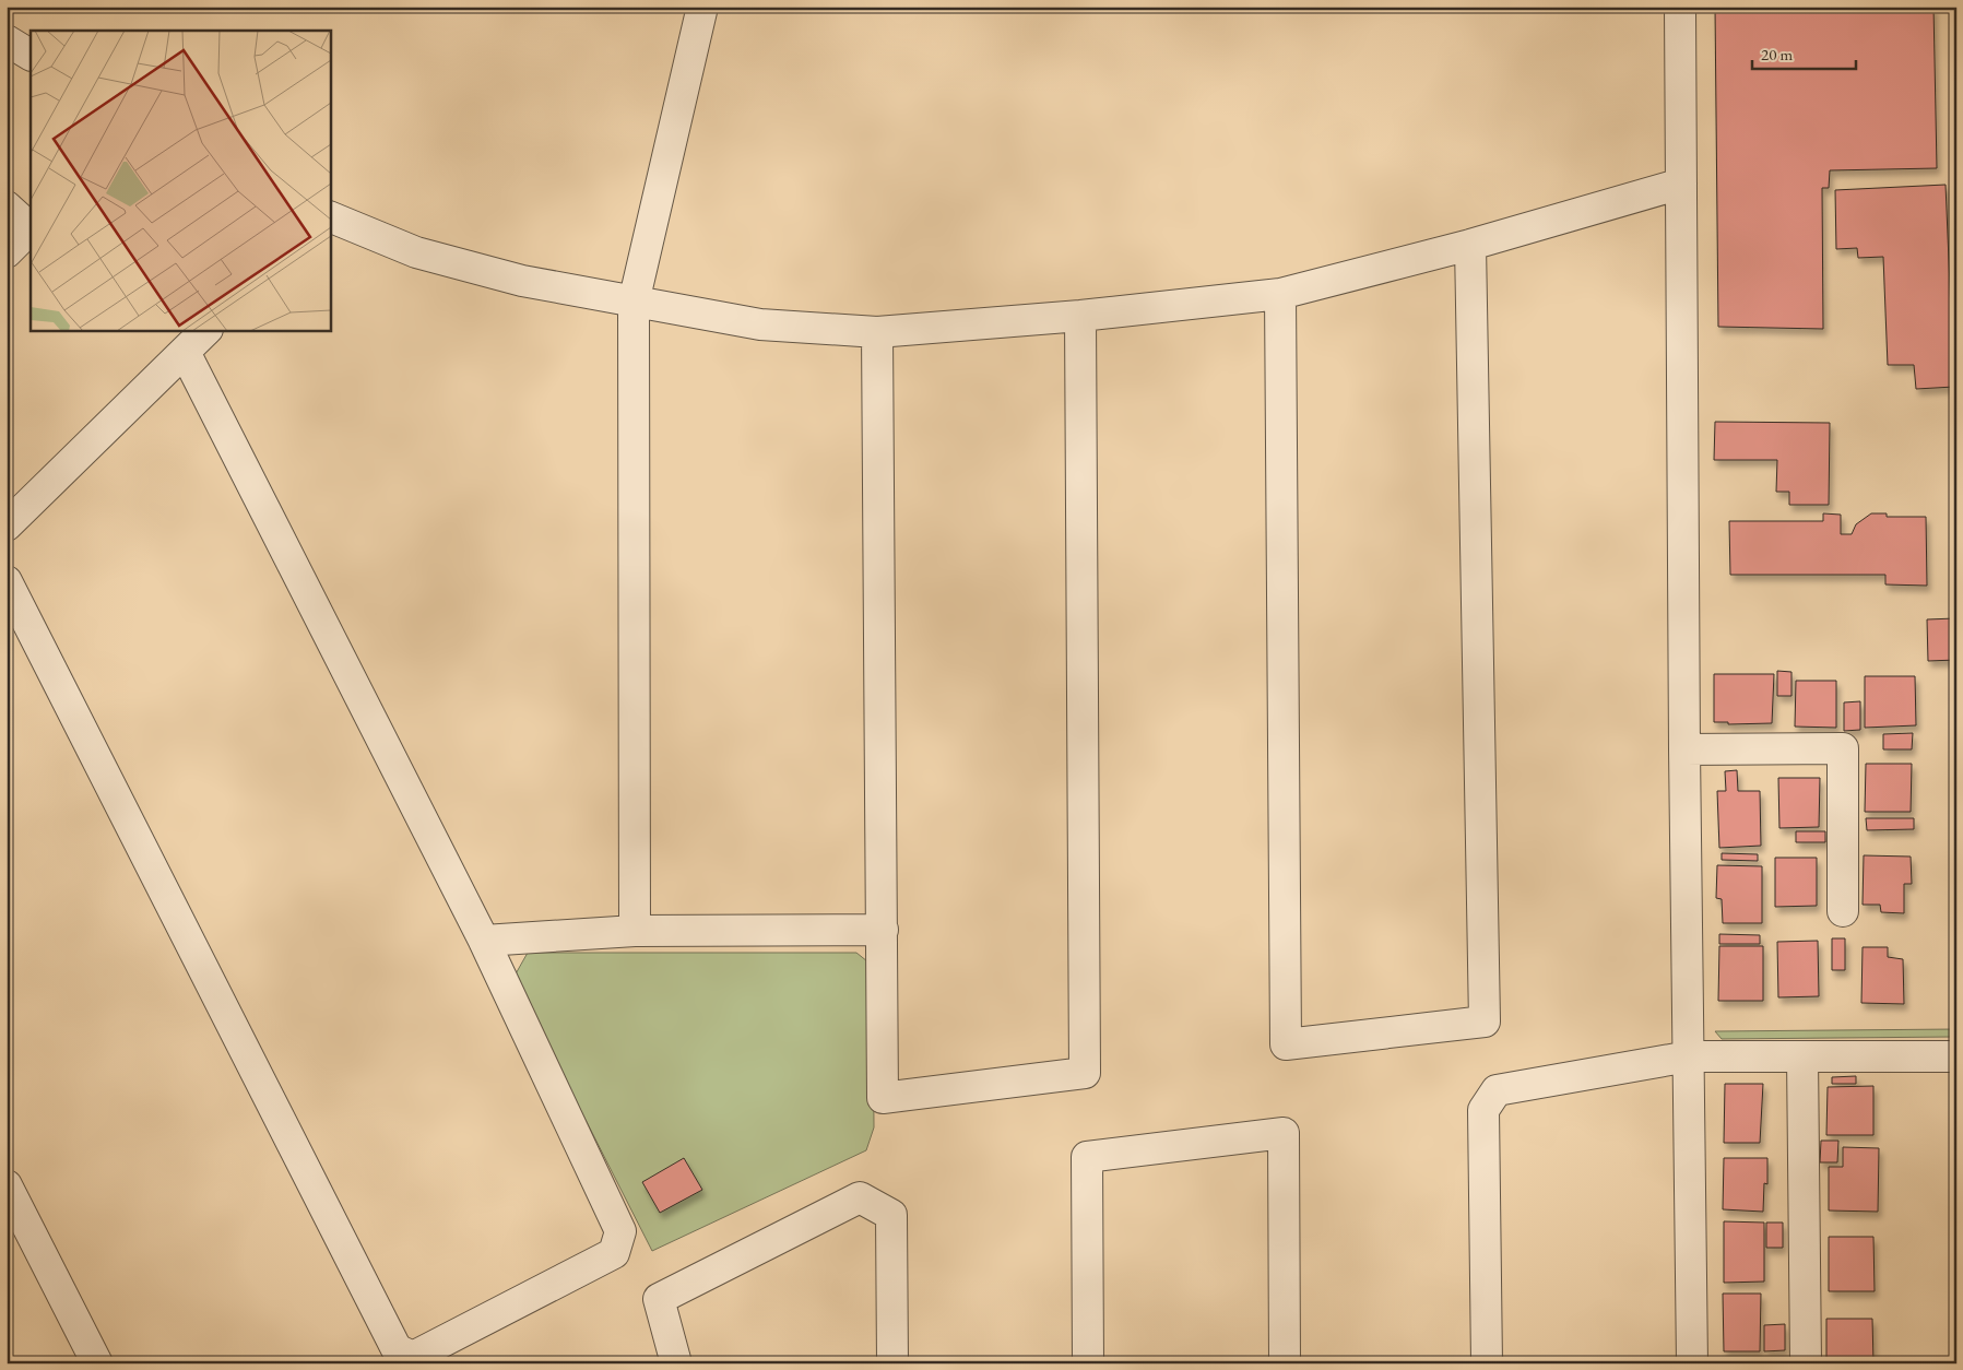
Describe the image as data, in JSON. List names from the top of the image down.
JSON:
{
  "scale_bar": "20 m"
}
